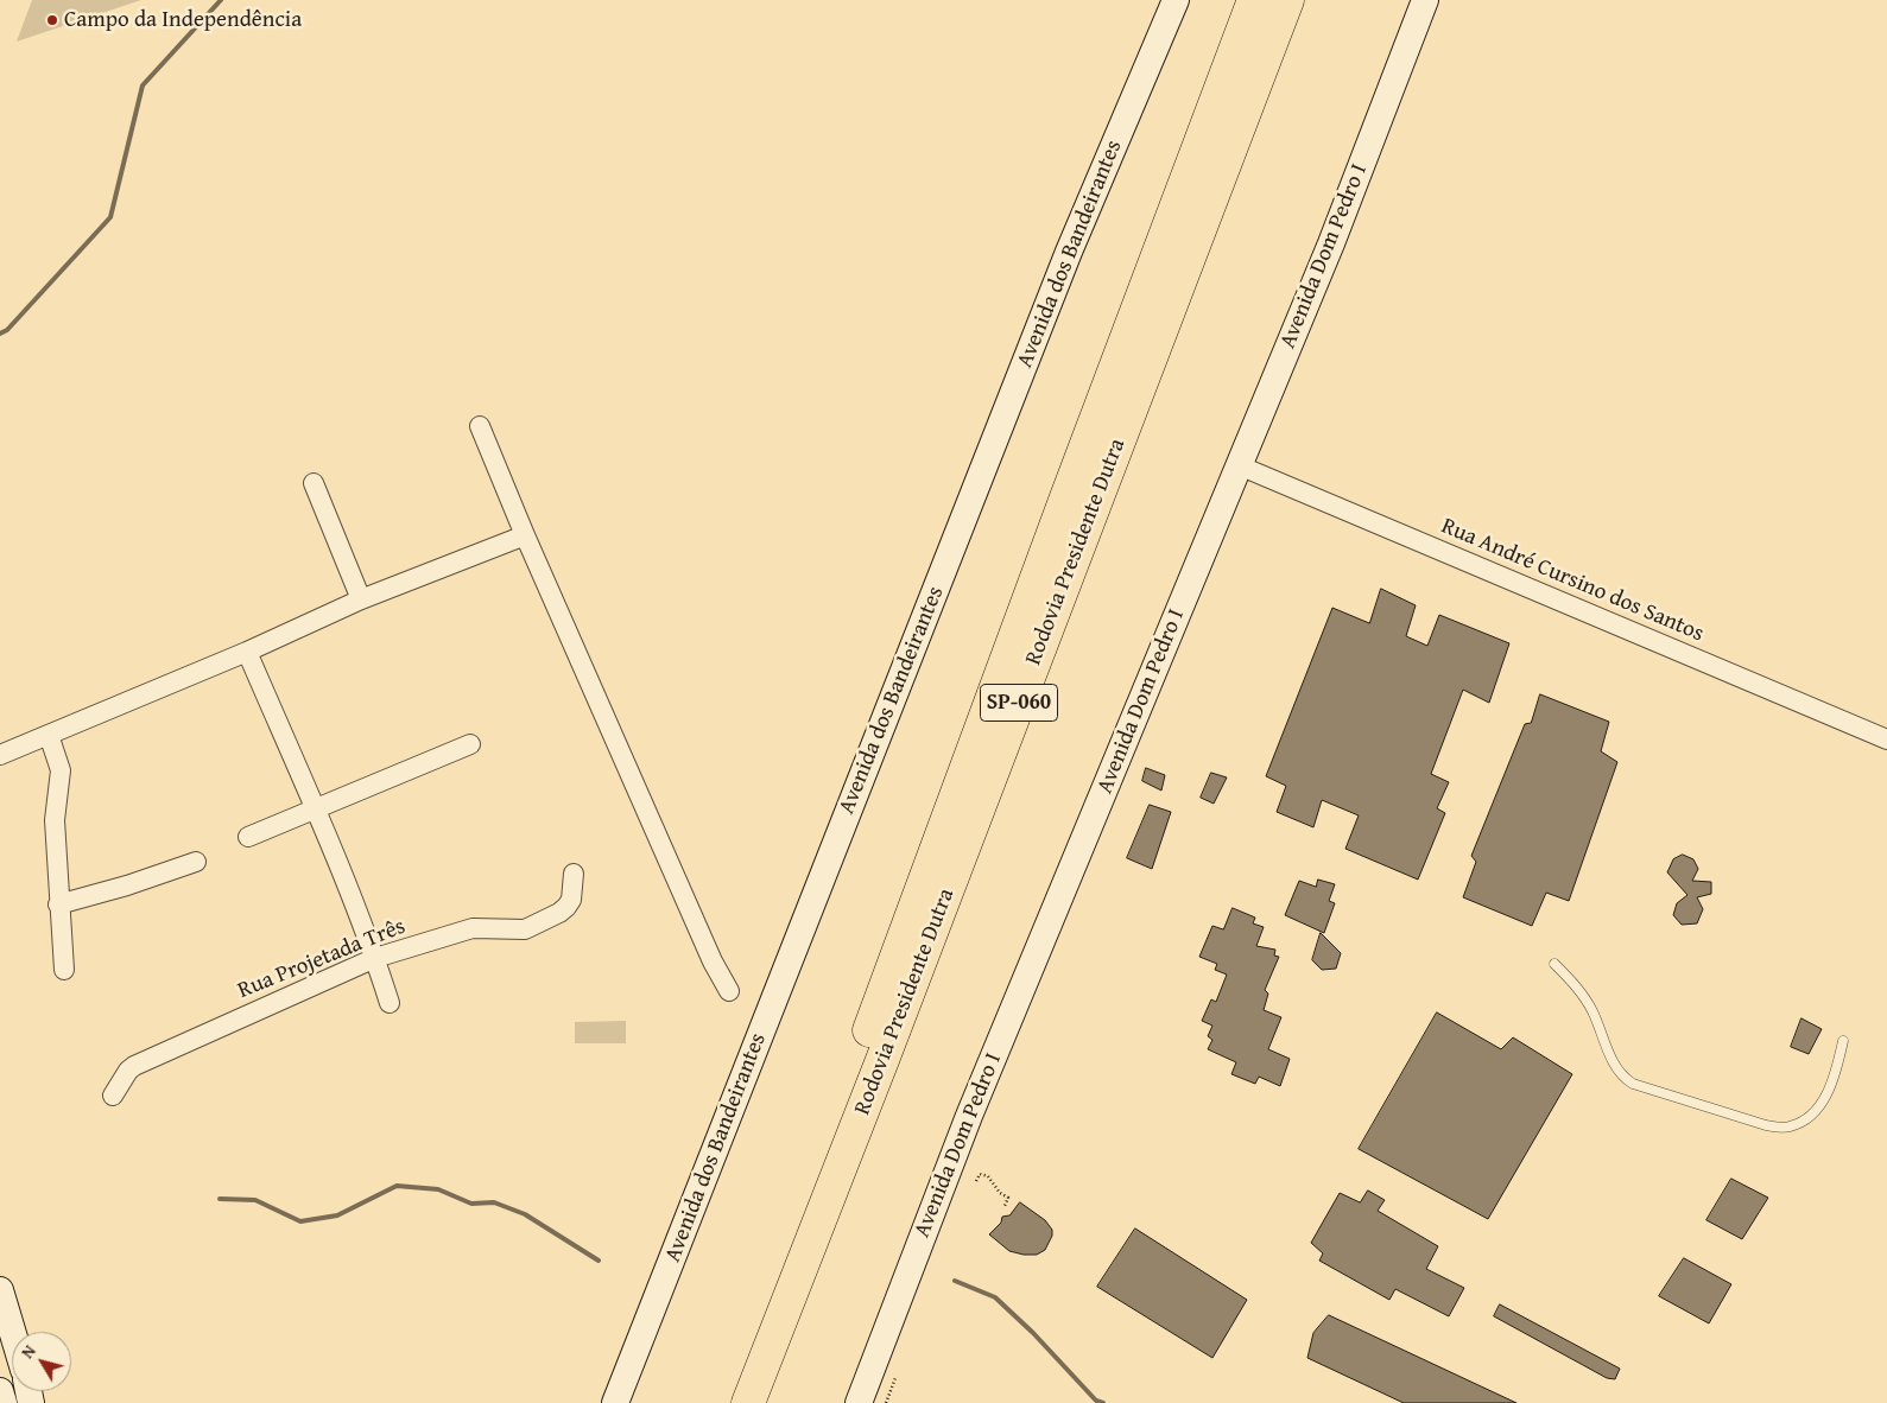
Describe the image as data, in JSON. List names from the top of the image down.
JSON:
{
  "streets": {
    "highway": ["Rodovia Presidente Dutra", "SP-060"],
    "main road": ["Avenida dos Bandeirantes", "Avenida Dom Pedro I"],
    "street": ["Rua André Cursino dos Santos", "Rua Projetada Três"]
  },
  "crossings": [
    ["Avenida Dom Pedro I", "Rua André Cursino dos Santos"]
  ],
  "places": ["Campo da Independência"],
  "north": "top left"
}
